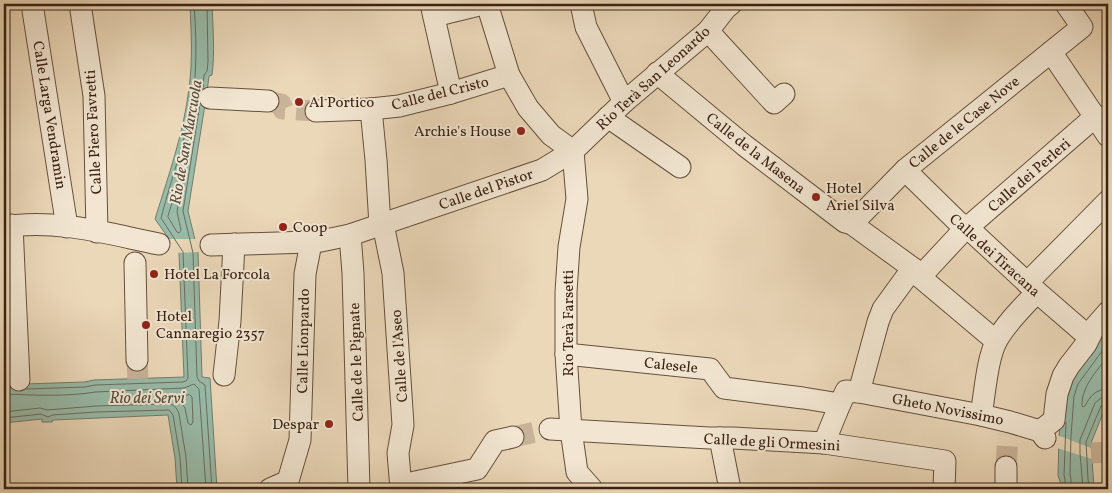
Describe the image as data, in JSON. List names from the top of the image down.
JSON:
{
  "streets": {
    "street": [
      "Rio Terà San Leonardo",
      "Calle del Cristo",
      "Calle Larga Vendramin",
      "Calle de le Case Nove",
      "Calle Piero Favretti",
      "Calle de la Masena",
      "Calle dei Perleri",
      "Calle del Pistor",
      "Calle dei Tiracana",
      "Rio Terà Farsetti",
      "Calle Lionpardo",
      "Calle de l'Aseo",
      "Calle de le Pignate",
      "Calesele",
      "Gheto Novissimo",
      "Calle de gli Ormesini"
    ]
  },
  "crossings": [
    ["Rio Terà San Leonardo", "Calle de la Masena"],
    ["Rio Terà San Leonardo", "Calle del Pistor"],
    ["Rio Terà San Leonardo", "Rio Terà Farsetti"],
    ["Calle del Cristo", "Calle de l'Aseo"],
    ["Calle de le Case Nove", "Calle de la Masena"],
    ["Calle de le Case Nove", "Calle dei Tiracana"],
    ["Calle de la Masena", "Calle dei Perleri"],
    ["Calle dei Perleri", "Calle dei Tiracana"],
    ["Calle dei Perleri", "Calesele"],
    ["Calle dei Perleri", "Gheto Novissimo"],
    ["Calle dei Perleri", "Calle de gli Ormesini"],
    ["Calle del Pistor", "Rio Terà Farsetti"],
    ["Calle del Pistor", "Calle Lionpardo"],
    ["Calle del Pistor", "Calle de l'Aseo"],
    ["Calle del Pistor", "Calle de le Pignate"],
    ["Calle dei Tiracana", "Gheto Novissimo"],
    ["Rio Terà Farsetti", "Calesele"],
    ["Rio Terà Farsetti", "Calle de gli Ormesini"],
    ["Calesele", "Gheto Novissimo"]
  ],
  "water": ["Rio de San Marcuola", "Rio dei Servi"],
  "places": [
    "Al Portico",
    "Archie's House",
    "Hotel Ariel Silva",
    "Coop",
    "Hotel La Forcola",
    "Hotel Cannaregio 2357",
    "Despar"
  ]
}
